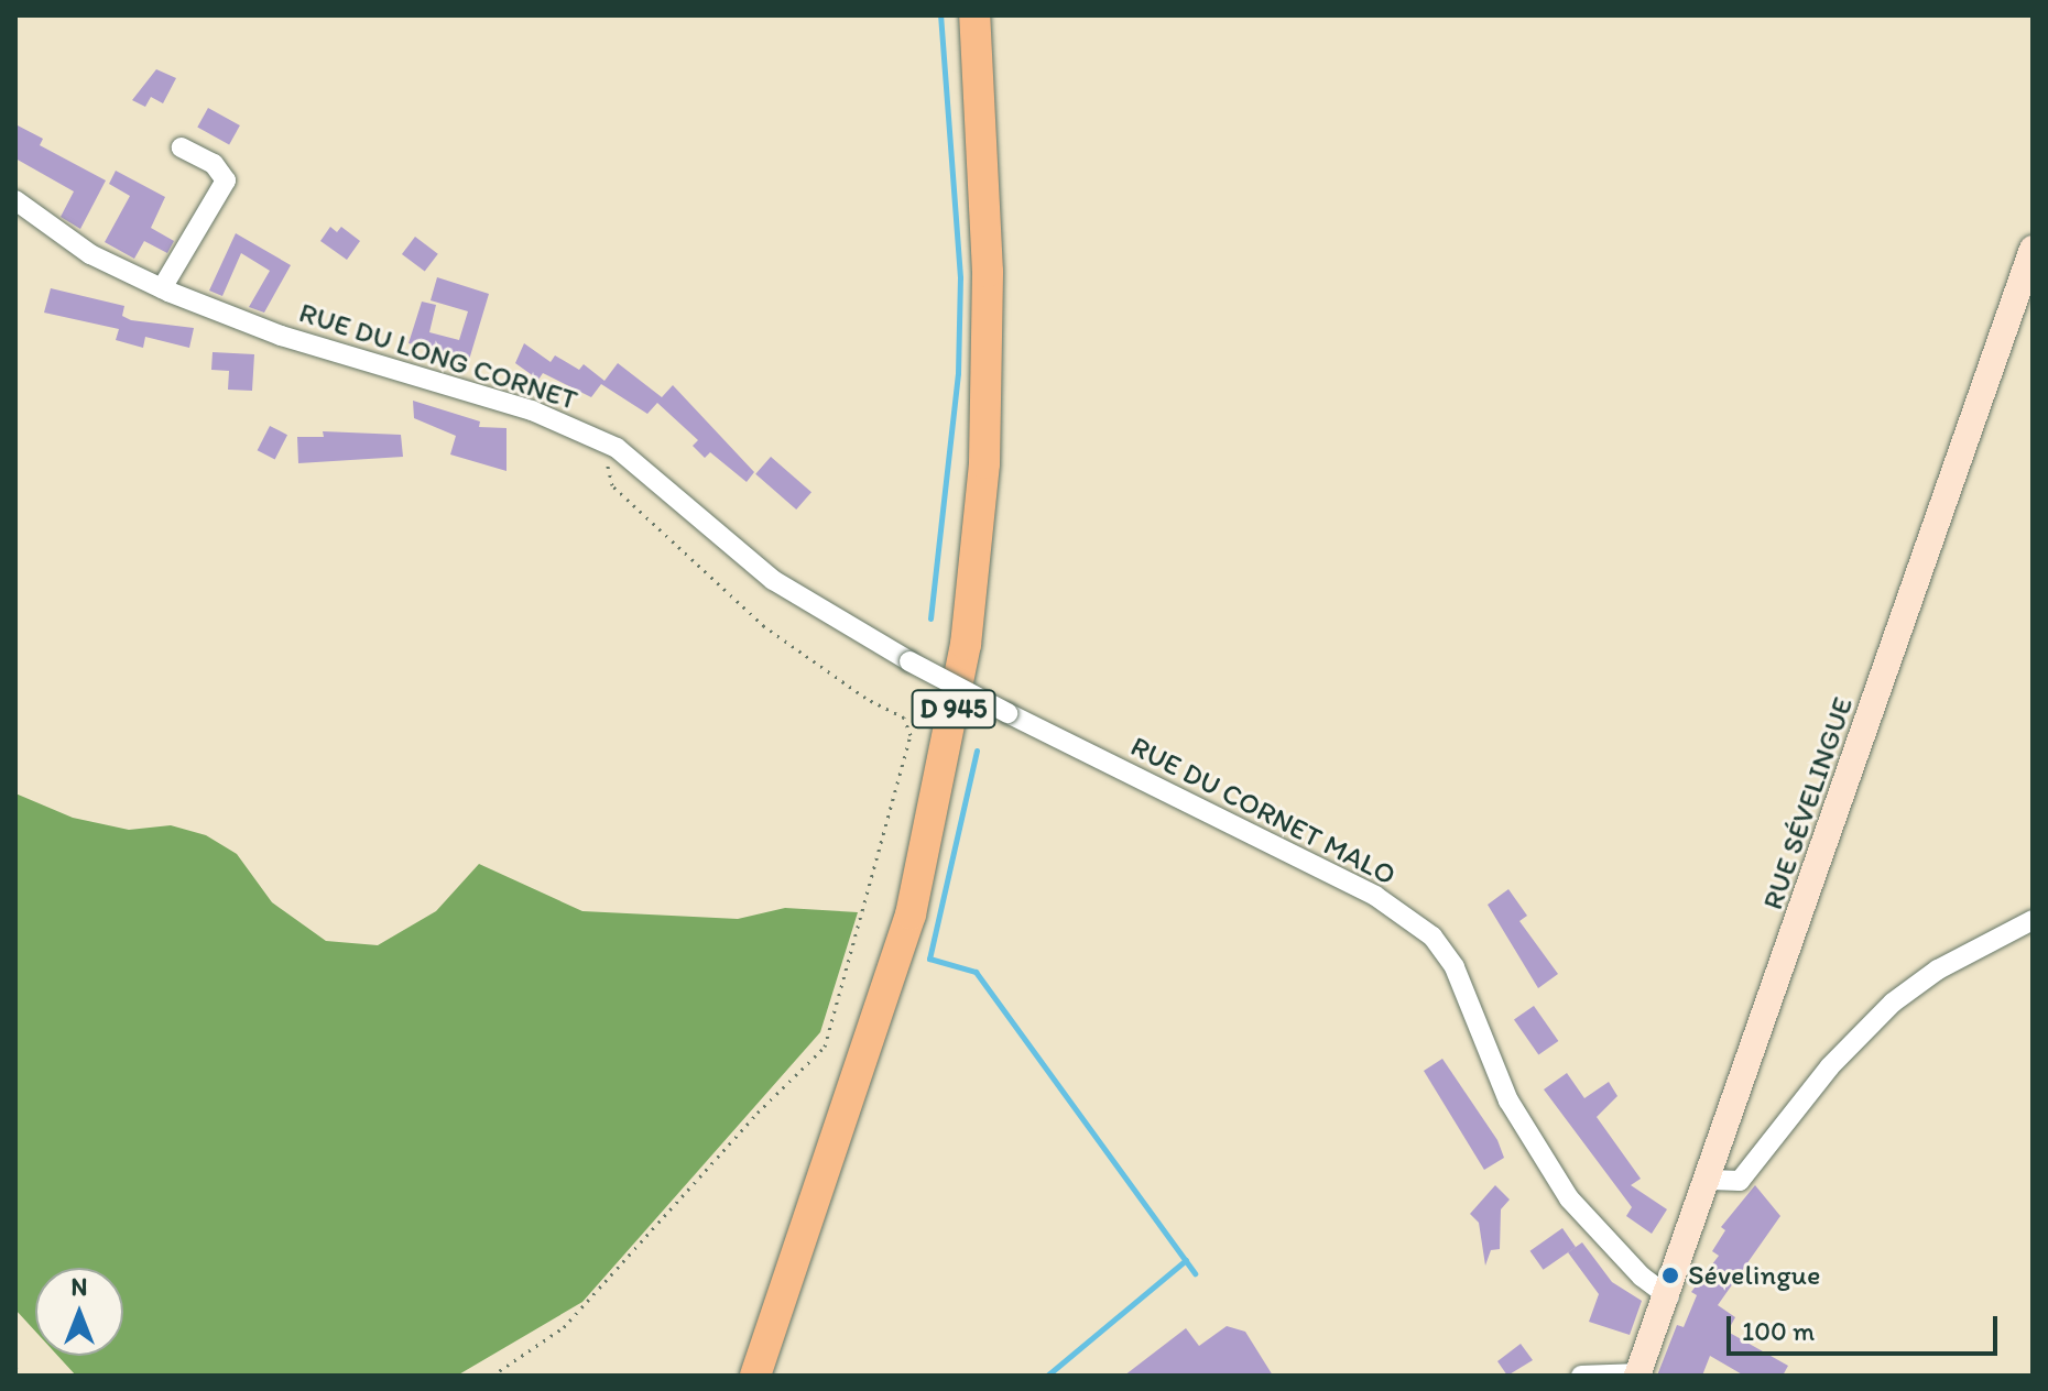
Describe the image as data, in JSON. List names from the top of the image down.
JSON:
{
  "streets": {
    "main road": ["D 945", "RUE SÉVELINGUE"],
    "street": ["RUE DU LONG CORNET", "RUE DU CORNET MALO"]
  },
  "crossings": [
    ["RUE DU LONG CORNET", "RUE DU CORNET MALO"],
    ["RUE SÉVELINGUE", "RUE DU CORNET MALO"]
  ],
  "places": ["Sévelingue"],
  "scale_bar": "100 m",
  "north": "top"
}
